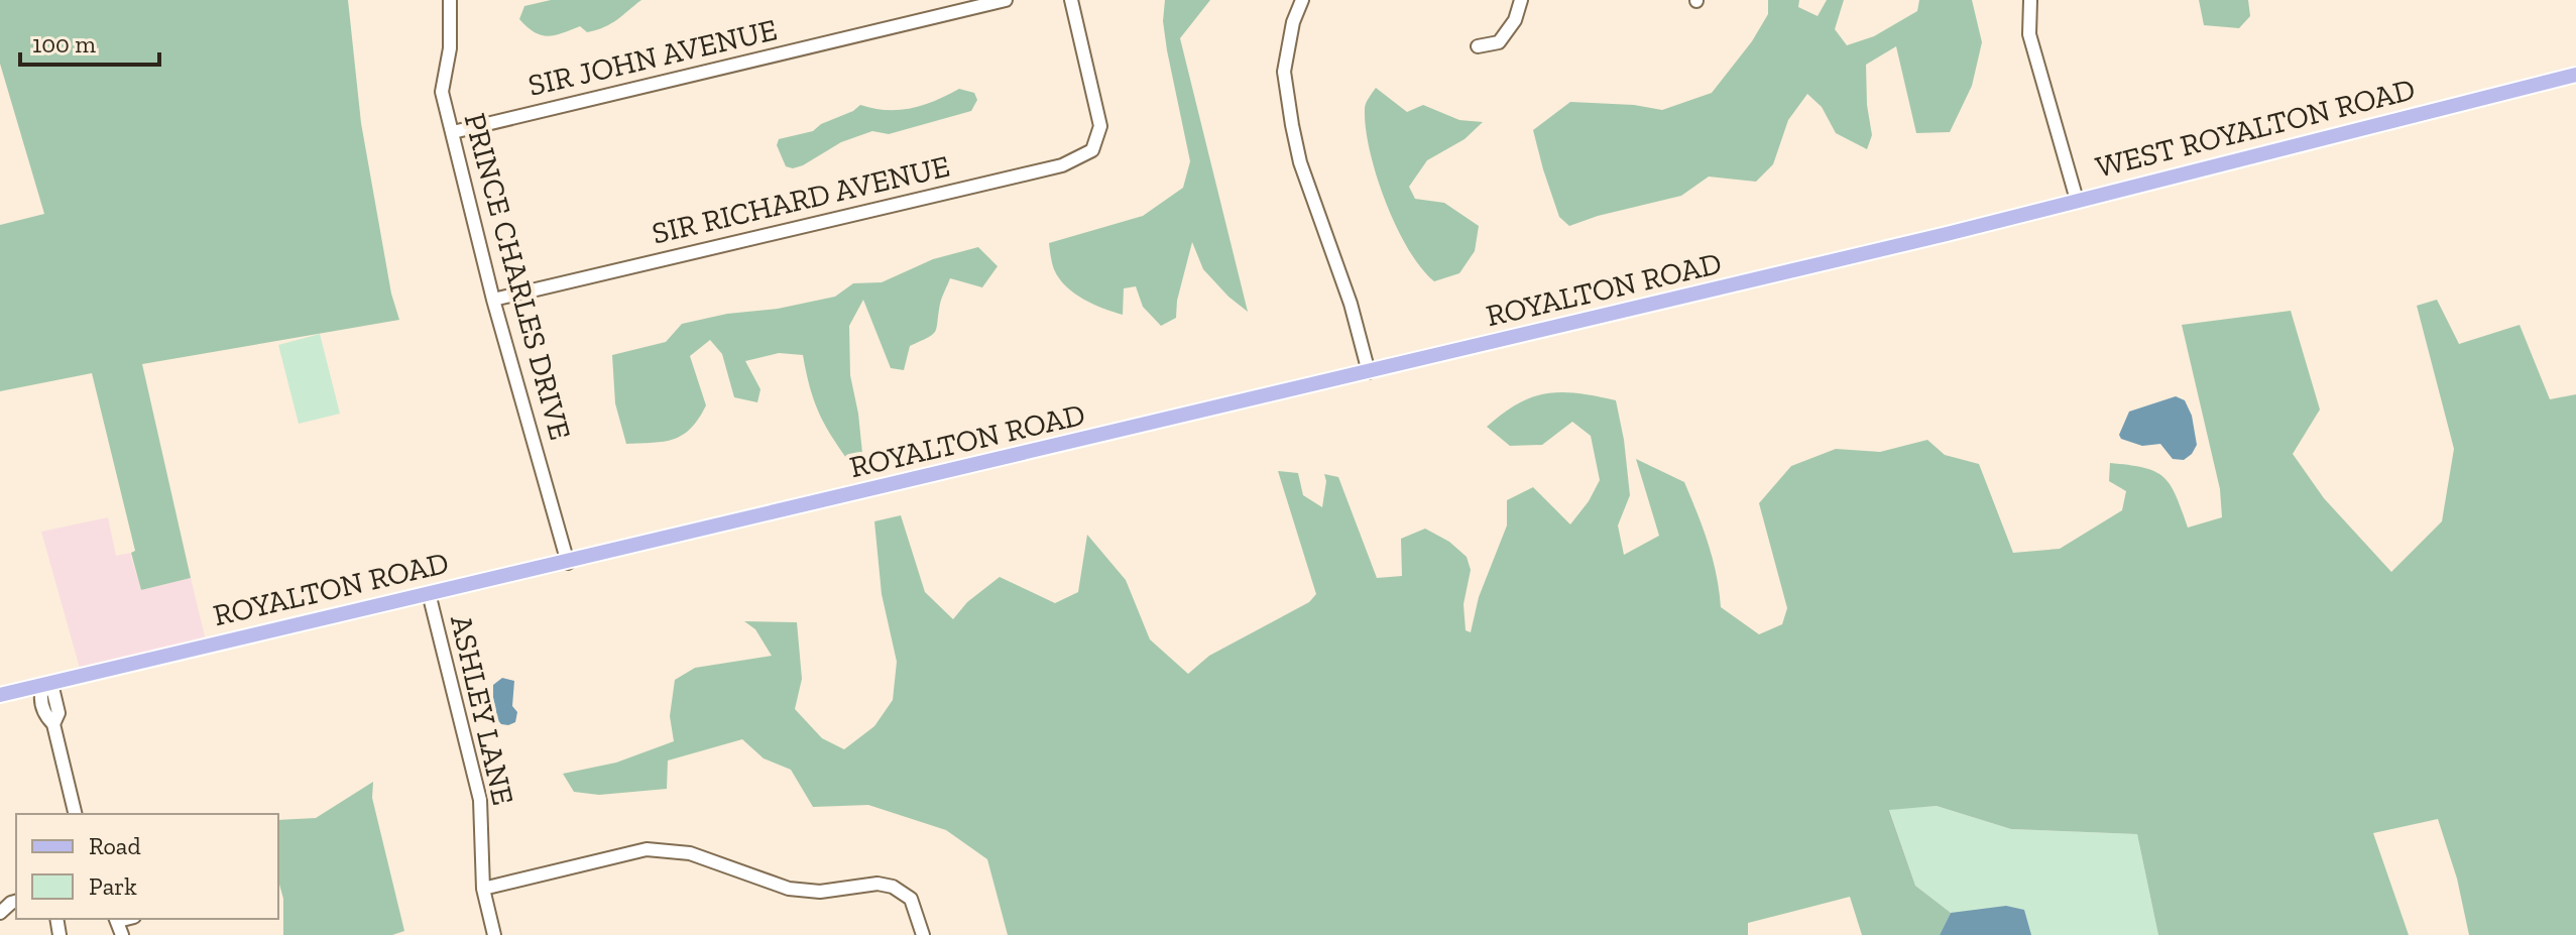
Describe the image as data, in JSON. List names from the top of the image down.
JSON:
{
  "streets": {
    "main road": ["WEST ROYALTON ROAD", "ROYALTON ROAD"],
    "street": [
      "SIR JOHN AVENUE",
      "SIR RICHARD AVENUE",
      "PRINCE CHARLES DRIVE",
      "ASHLEY LANE"
    ]
  },
  "crossings": [
    ["SIR JOHN AVENUE", "PRINCE CHARLES DRIVE"],
    ["WEST ROYALTON ROAD", "ROYALTON ROAD"],
    ["SIR RICHARD AVENUE", "PRINCE CHARLES DRIVE"],
    ["PRINCE CHARLES DRIVE", "ROYALTON ROAD"],
    ["ROYALTON ROAD", "ASHLEY LANE"]
  ],
  "legend": ["Road", "Park"],
  "scale_bar": "100 m"
}
